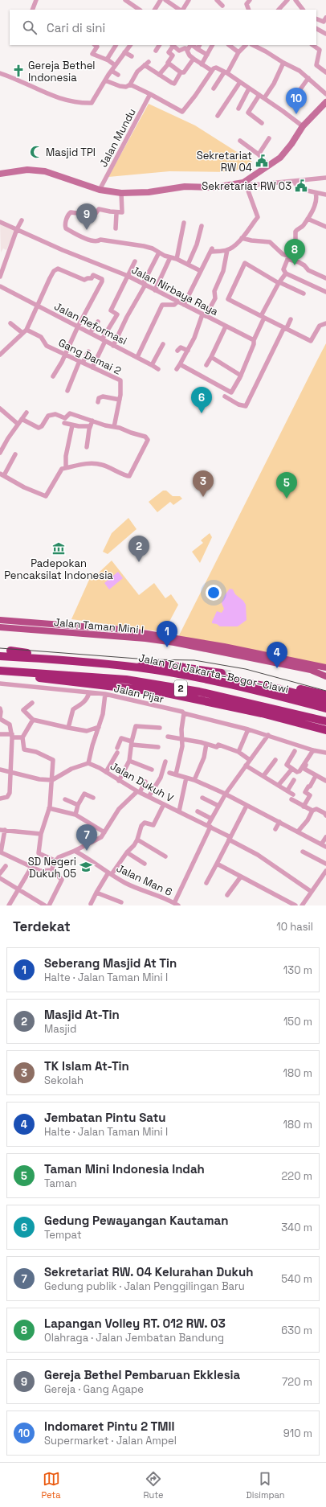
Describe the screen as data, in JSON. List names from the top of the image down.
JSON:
{
  "streets": {
    "highway": ["Jalan Tol Jakarta–Bogor–Ciawi", "2"],
    "main road": ["Jalan Taman Mini I"],
    "street": [
      "Jalan Mundu",
      "Jalan Nirbaya Raya",
      "Jalan Reformasi",
      "Gang Damai 2",
      "Jalan Pijar",
      "Jalan Dukuh V",
      "Jalan Man 6"
    ]
  },
  "crossings": [
    ["Jalan Pijar", "Jalan Man 6"],
    ["Jalan Dukuh V", "Jalan Man 6"]
  ],
  "places": {
    "church": ["Gereja Bethel Indonesia"],
    "mosque": ["Masjid TPI"],
    "public building": ["Sekretariat RW 04", "Sekretariat RW 03"],
    "museum": ["Padepokan Pencaksilat Indonesia"],
    "school or university": ["SD Negeri Dukuh 05"]
  },
  "page": {
    "search": "Cari di sini",
    "pins": [
      "10",
      "9",
      "8",
      "6",
      "3",
      "5",
      "2",
      "1",
      "4",
      "7"
    ],
    "heading": ["Terdekat", "10 hasil"],
    "list": [
      {
        "mark": "1",
        "name": "Seberang Masjid At Tin",
        "note": "Halte · Jalan Taman Mini I",
        "value": "130 m"
      },
      {
        "mark": "2",
        "name": "Masjid At-Tin",
        "note": "Masjid",
        "value": "150 m"
      },
      {
        "mark": "3",
        "name": "TK Islam At-Tin",
        "note": "Sekolah",
        "value": "180 m"
      },
      {
        "mark": "4",
        "name": "Jembatan Pintu Satu",
        "note": "Halte · Jalan Taman Mini I",
        "value": "180 m"
      },
      {
        "mark": "5",
        "name": "Taman Mini Indonesia Indah",
        "note": "Taman",
        "value": "220 m"
      },
      {
        "mark": "6",
        "name": "Gedung Pewayangan Kautaman",
        "note": "Tempat",
        "value": "340 m"
      },
      {
        "mark": "7",
        "name": "Sekretariat RW. 04 Kelurahan Dukuh",
        "note": "Gedung publik · Jalan Penggilingan Baru",
        "value": "540 m"
      },
      {
        "mark": "8",
        "name": "Lapangan Volley RT. 012 RW. 03",
        "note": "Olahraga · Jalan Jembatan Bandung",
        "value": "630 m"
      },
      {
        "mark": "9",
        "name": "Gereja Bethel Pembaruan Ekklesia",
        "note": "Gereja · Gang Agape",
        "value": "720 m"
      },
      {
        "mark": "10",
        "name": "Indomaret Pintu 2 TMII",
        "note": "Supermarket · Jalan Ampel",
        "value": "910 m"
      }
    ],
    "nav": ["Peta", "Rute", "Disimpan"]
  }
}
